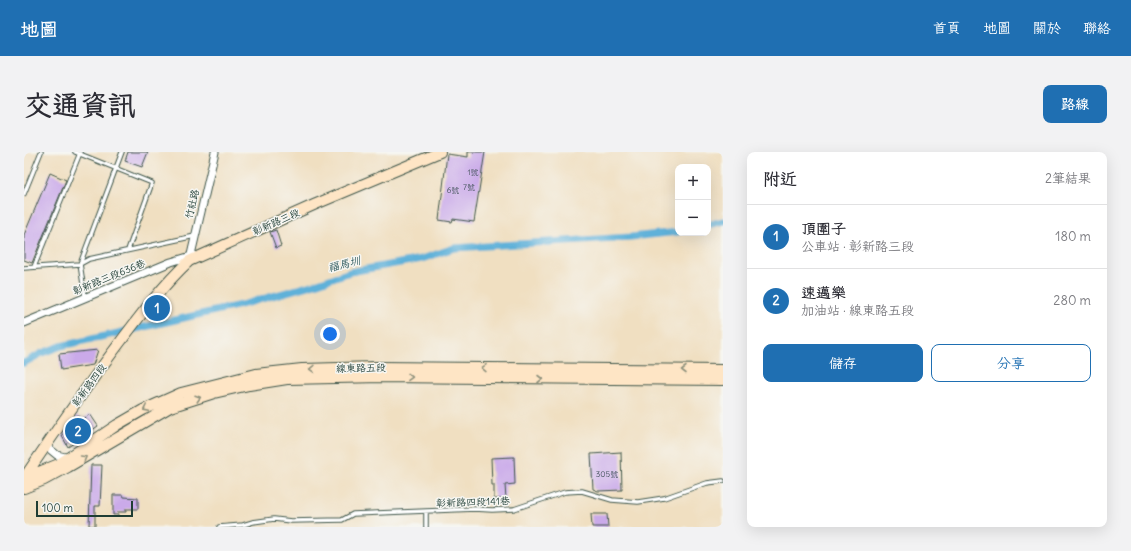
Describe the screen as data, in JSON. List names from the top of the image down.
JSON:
{
  "streets": {
    "main road": ["彰新路三段", "線東路五段", "彰新路四段"],
    "street": ["竹社路", "彰新路三段636巷"],
    "lane": ["彰新路四段141巷"]
  },
  "crossings": [
    ["竹社路", "彰新路三段"],
    ["竹社路", "彰新路三段636巷"],
    ["彰新路三段", "彰新路三段636巷"],
    ["彰新路三段", "彰新路四段"],
    ["線東路五段", "彰新路四段"]
  ],
  "water": ["福馬圳"],
  "house_numbers": [
    "1號",
    "7號",
    "6號",
    "305號"
  ],
  "scale_bar": "100 m",
  "page": {
    "header": "地圖",
    "nav": [
      "首頁",
      "地圖",
      "關於",
      "聯絡"
    ],
    "buttons": [
      "路線",
      ["儲存", "分享"]
    ],
    "title": "交通資訊",
    "heading": ["附近", "2筆結果"],
    "map_buttons": ["+", "−"],
    "list": [
      {
        "mark": "1",
        "name": "頂圍子",
        "note": "公車站 · 彰新路三段",
        "value": "180 m"
      },
      {
        "mark": "2",
        "name": "速邁樂",
        "note": "加油站 · 線東路五段",
        "value": "280 m"
      }
    ],
    "pins": ["1", "2"],
    "scale": "100 m"
  }
}
